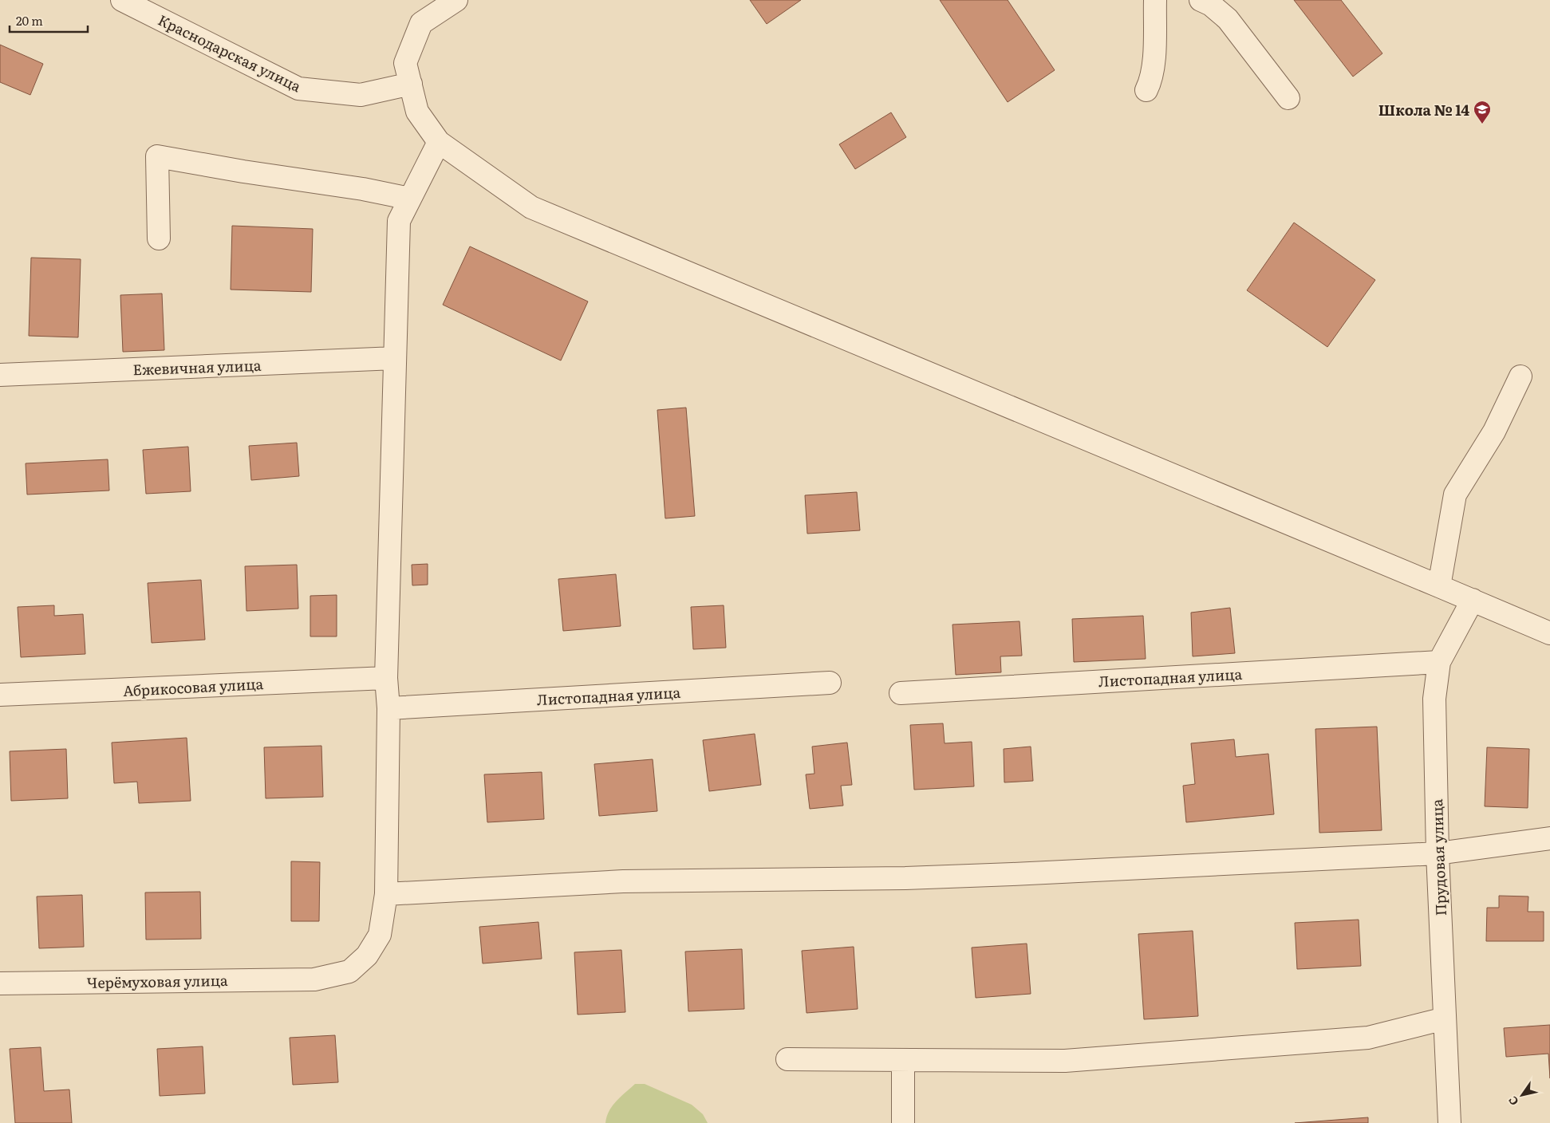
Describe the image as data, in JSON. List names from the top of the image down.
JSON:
{
  "streets": {
    "street": [
      "Краснодарская улица",
      "Ежевичная улица",
      "Листопадная улица",
      "Абрикосовая улица",
      "Прудовая улица",
      "Черёмуховая улица"
    ]
  },
  "crossings": [
    ["Ежевичная улица", "Черёмуховая улица"],
    ["Листопадная улица", "Прудовая улица"],
    ["Листопадная улица", "Черёмуховая улица"],
    ["Абрикосовая улица", "Черёмуховая улица"]
  ],
  "places": {
    "school or university": ["Школа № 14"]
  },
  "scale_bar": "20 m",
  "north": "bottom left"
}
